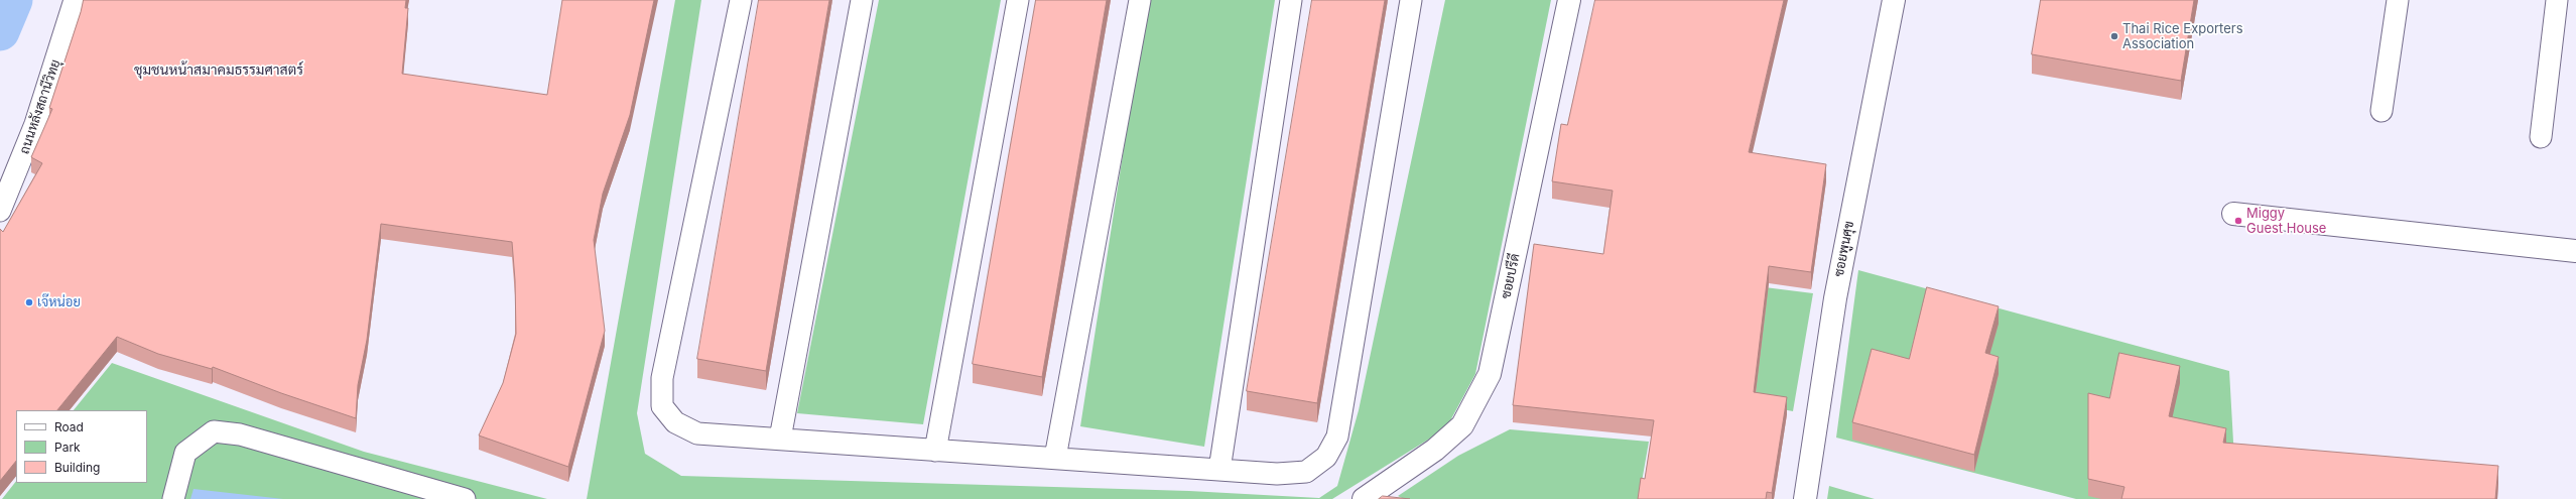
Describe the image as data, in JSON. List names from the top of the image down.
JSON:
{
  "streets": {
    "street": ["ซอยพูนศุข", "ซอยปรีดี"],
    "lane": ["ถนนหลังสถานีวิทยุ"]
  },
  "districts": ["ชุมชนหน้าสมาคมธรรมศาสตร์"],
  "places": ["Thai Rice Exporters Association", "Miggy Guest House", "เจ๊หน่อย"],
  "legend": ["Road", "Park", "Building"]
}
